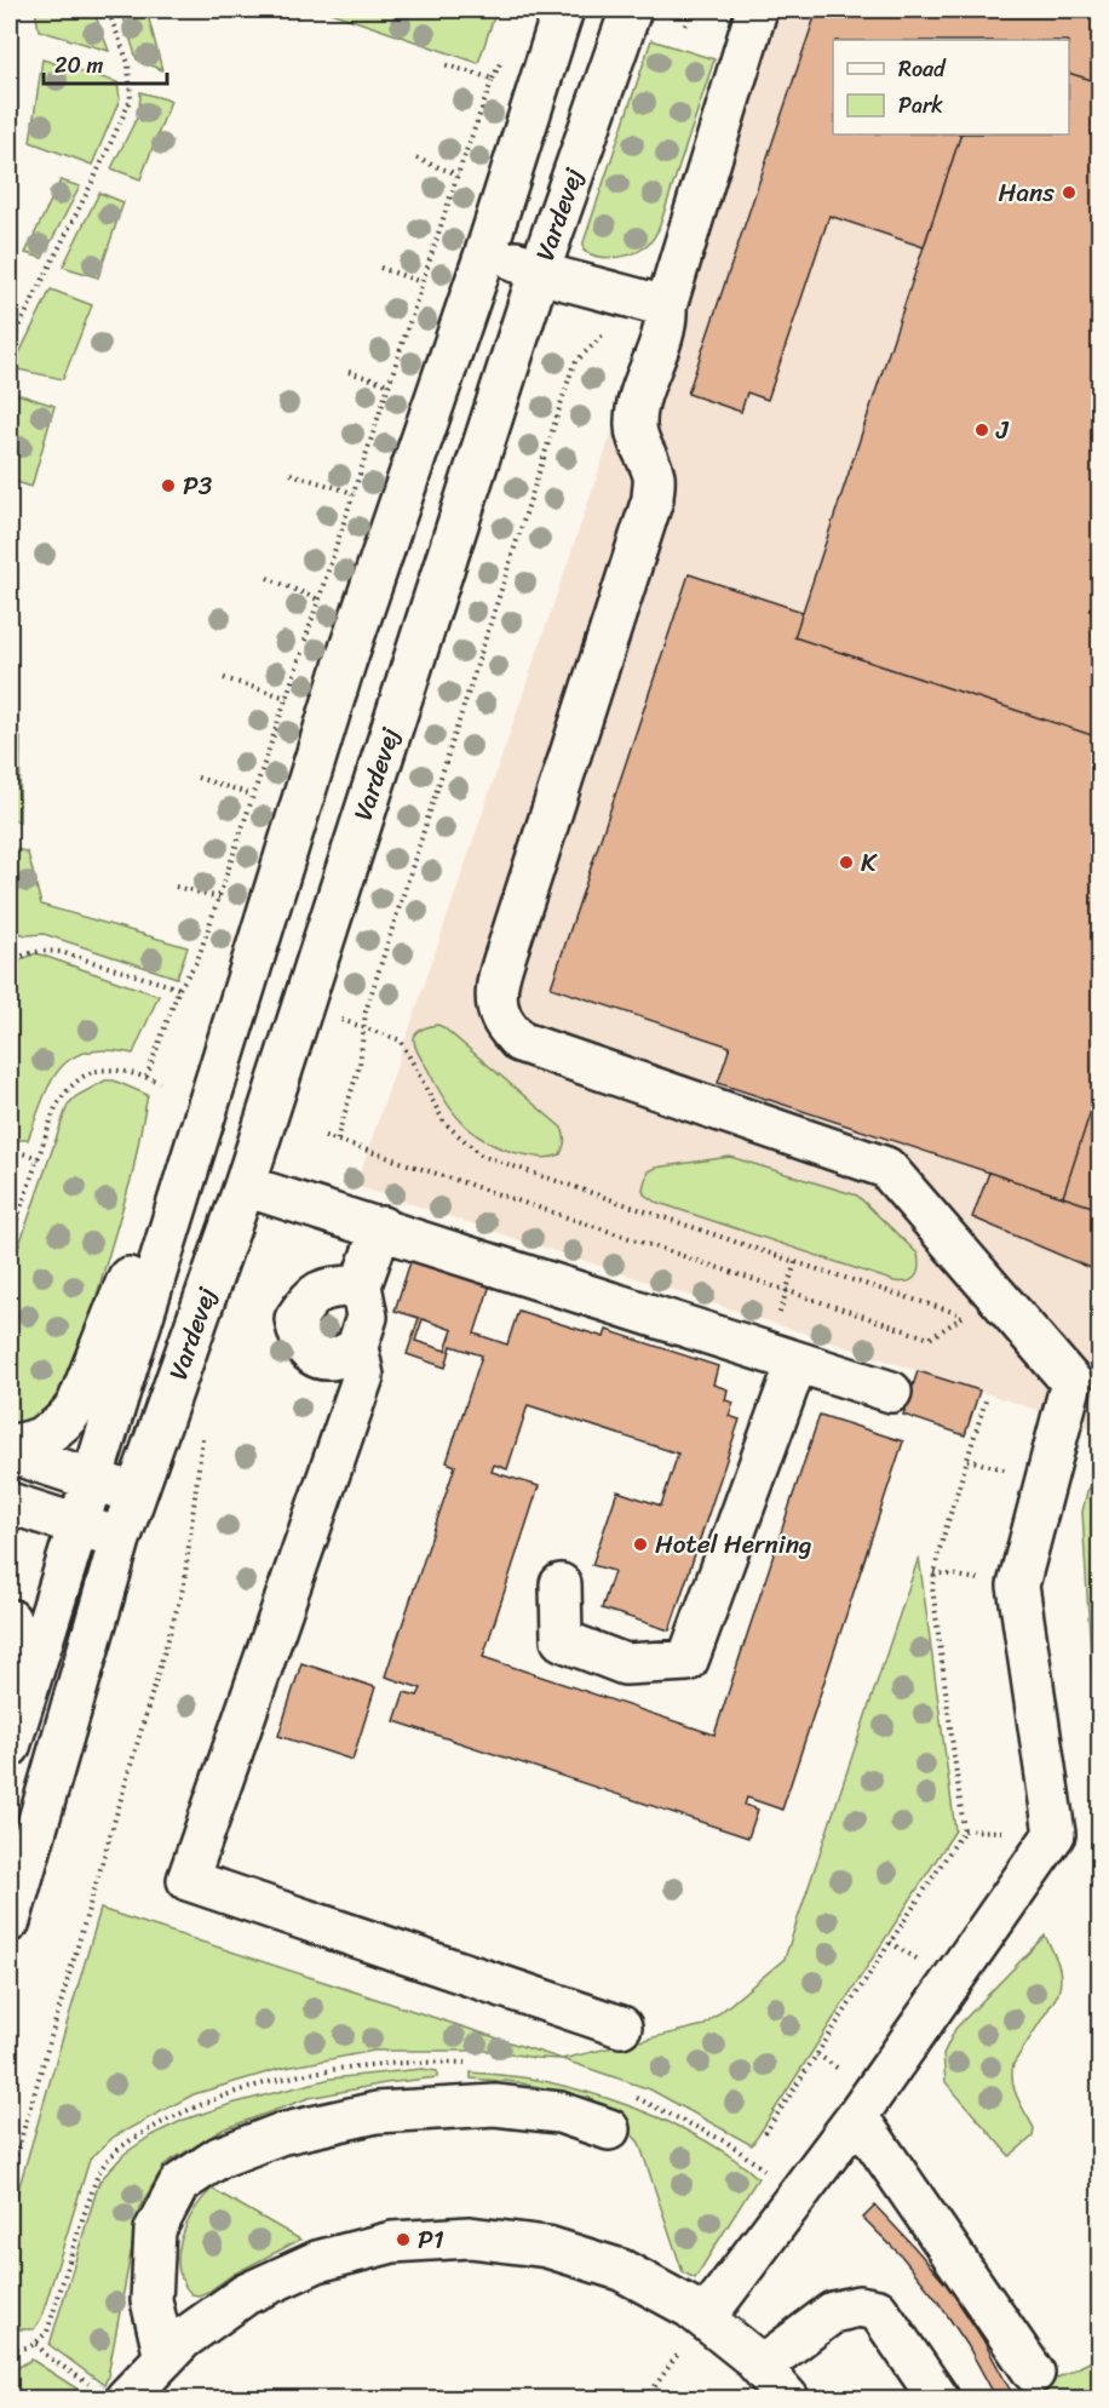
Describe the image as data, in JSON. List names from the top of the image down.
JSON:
{
  "streets": {
    "street": ["Vardevej"]
  },
  "places": [
    "Hans",
    "J",
    "P3",
    "K",
    "Hotel Herning",
    "P1"
  ],
  "legend": ["Road", "Park"],
  "scale_bar": "20 m"
}
